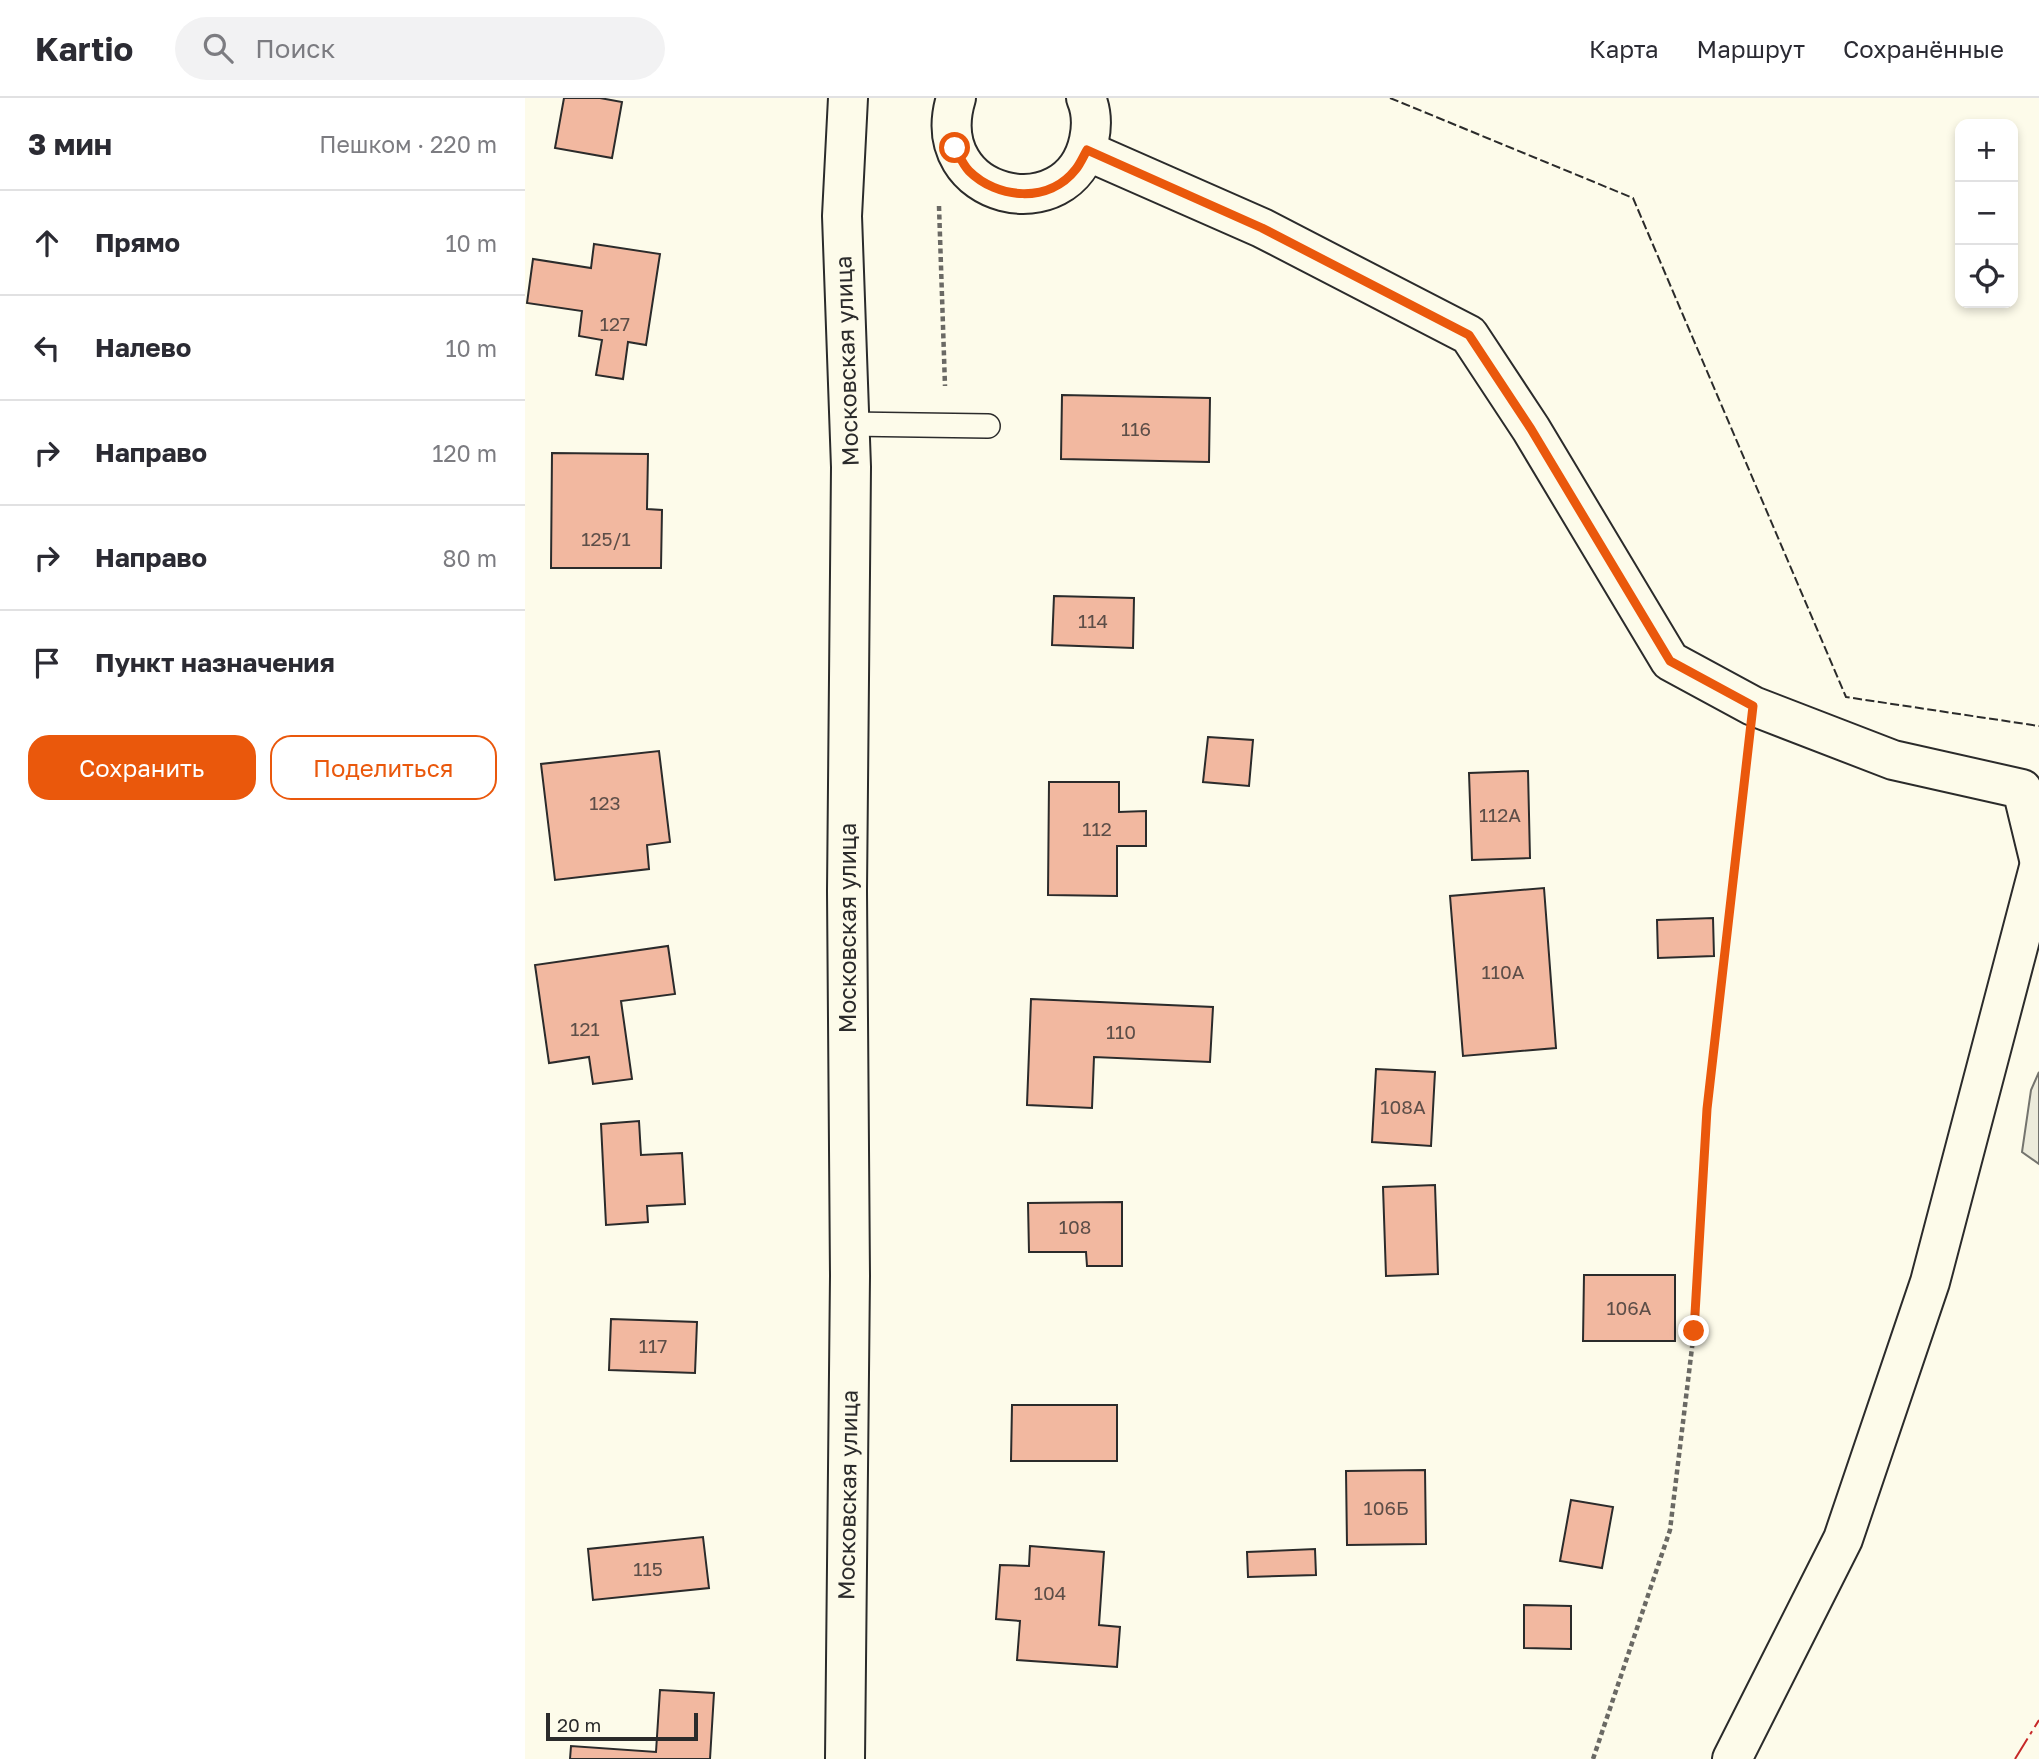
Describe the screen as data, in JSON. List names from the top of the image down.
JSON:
{
  "streets": {
    "street": ["Московская улица"]
  },
  "house_numbers": [
    "127",
    "116",
    "125/1",
    "114",
    "123",
    "112А",
    "112",
    "110А",
    "121",
    "110",
    "108А",
    "108",
    "106А",
    "117",
    "106Б",
    "115",
    "104"
  ],
  "scale_bar": "20 m",
  "page": {
    "header": "Kartio",
    "search": "Поиск",
    "nav": ["Карта", "Маршрут", "Сохранённые"],
    "heading": ["3 мин", "Пешком · 220 m"],
    "map_buttons": ["+", "−"],
    "list": [
      ["Прямо", "10 m"],
      ["Налево", "10 m"],
      ["Направо", "120 m"],
      ["Направо", "80 m"],
      "Пункт назначения"
    ],
    "buttons": ["Сохранить", "Поделиться"],
    "scale": "20 m"
  }
}
